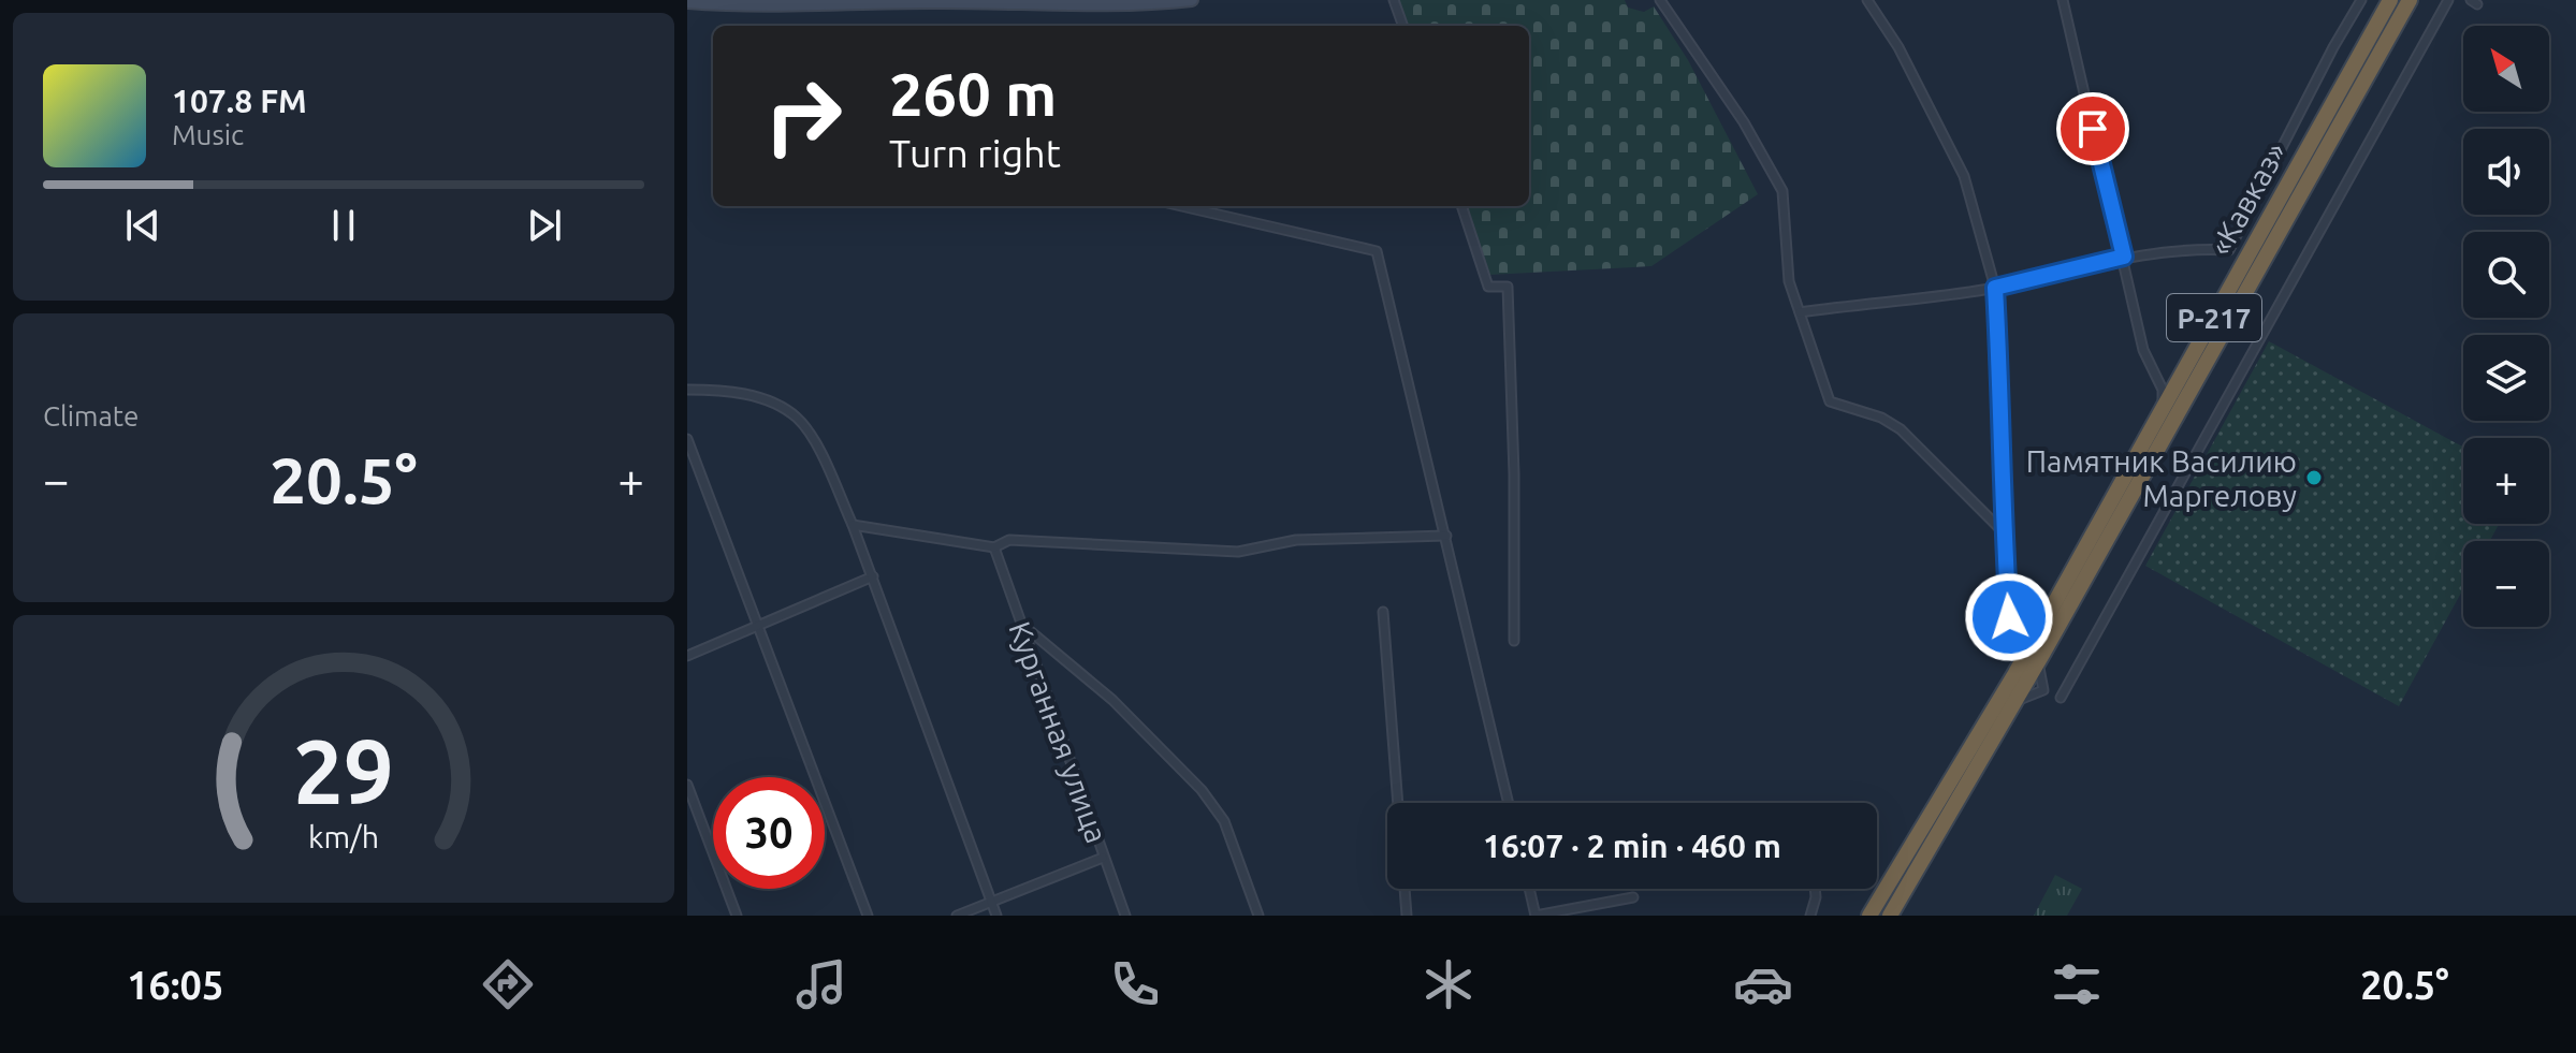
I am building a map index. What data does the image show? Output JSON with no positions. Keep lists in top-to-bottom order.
{
  "streets": {
    "highway": ["«Кавказ»", "Р-217"],
    "street": ["Курганная улица"]
  },
  "places": ["Памятник Василию Маргелову"],
  "north": "top left",
  "page": {
    "map_buttons": ["+", "−"],
    "turn": ["260 m", "Turn right"],
    "song": ["107.8 FM", "Music"],
    "tile": "Climate",
    "heat": ["−", "20.5°", "+"],
    "limit": "30",
    "trip": "16:07 · 2 min · 460 m",
    "tabs": ["16:05", "20.5°"],
    "gauge": ["29", "km/h"]
  }
}
